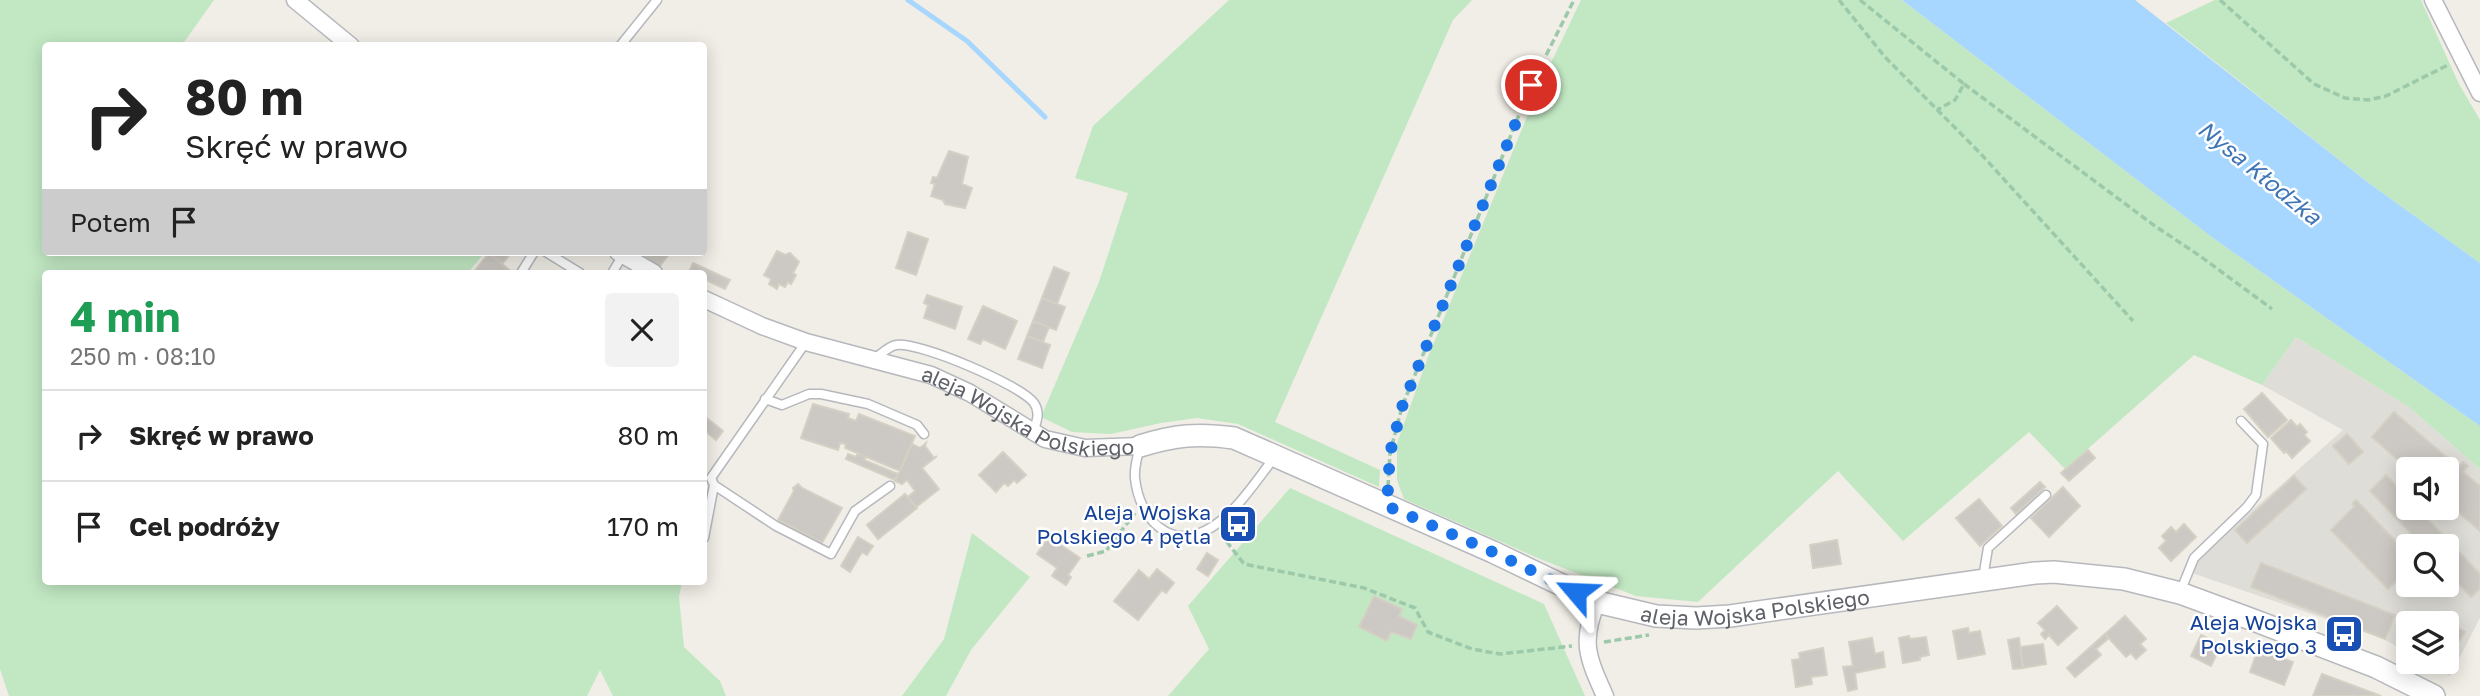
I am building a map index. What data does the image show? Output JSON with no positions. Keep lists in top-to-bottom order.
{
  "streets": {
    "street": ["aleja Wojska Polskiego"]
  },
  "water": ["Nysa Kłodzka"],
  "places": {
    "bus stop": ["Aleja Wojska Polskiego 4 pętla", "Aleja Wojska Polskiego 3"]
  },
  "page": {
    "turn": ["80 m", "Skręć w prawo"],
    "then": "Potem",
    "heading": ["4 min", "250 m · 08:10"],
    "list": [
      {
        "name": "Skręć w prawo",
        "value": "80 m"
      },
      {
        "name": "Cel podróży",
        "value": "170 m"
      }
    ]
  }
}
